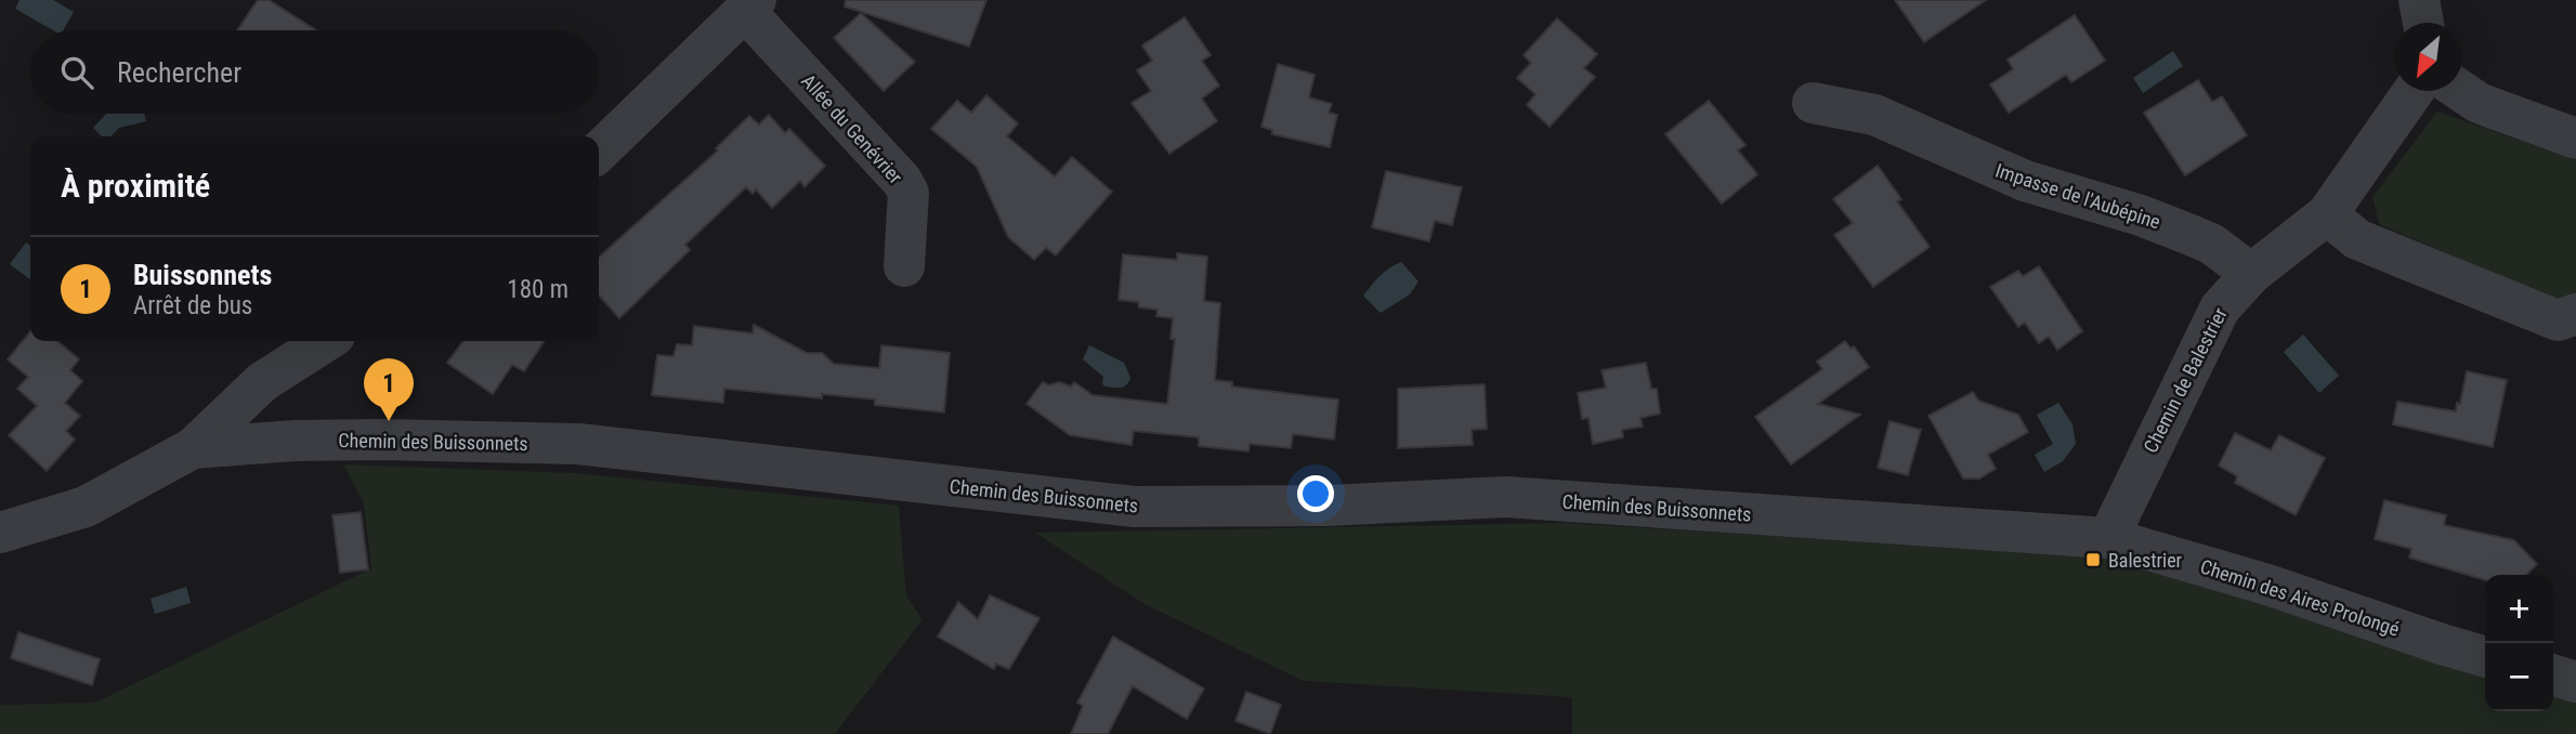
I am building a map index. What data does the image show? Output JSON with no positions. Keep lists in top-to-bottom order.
{
  "streets": {
    "street": [
      "Allée du Genévrier",
      "Impasse de l'Aubépine",
      "Chemin de Balestrier",
      "Chemin des Buissonnets",
      "Chemin des Aires Prolongé"
    ]
  },
  "crossings": [
    ["Impasse de l'Aubépine", "Chemin de Balestrier"],
    ["Chemin de Balestrier", "Chemin des Buissonnets"],
    ["Chemin de Balestrier", "Chemin des Aires Prolongé"],
    ["Chemin des Buissonnets", "Chemin des Aires Prolongé"]
  ],
  "places": {
    "transit": ["Balestrier"]
  },
  "north": "bottom left",
  "page": {
    "search": "Rechercher",
    "heading": "À proximité",
    "list": [
      {
        "mark": "1",
        "name": "Buissonnets",
        "note": "Arrêt de bus",
        "value": "180 m"
      }
    ],
    "pins": "1",
    "map_buttons": ["+", "−"]
  }
}
